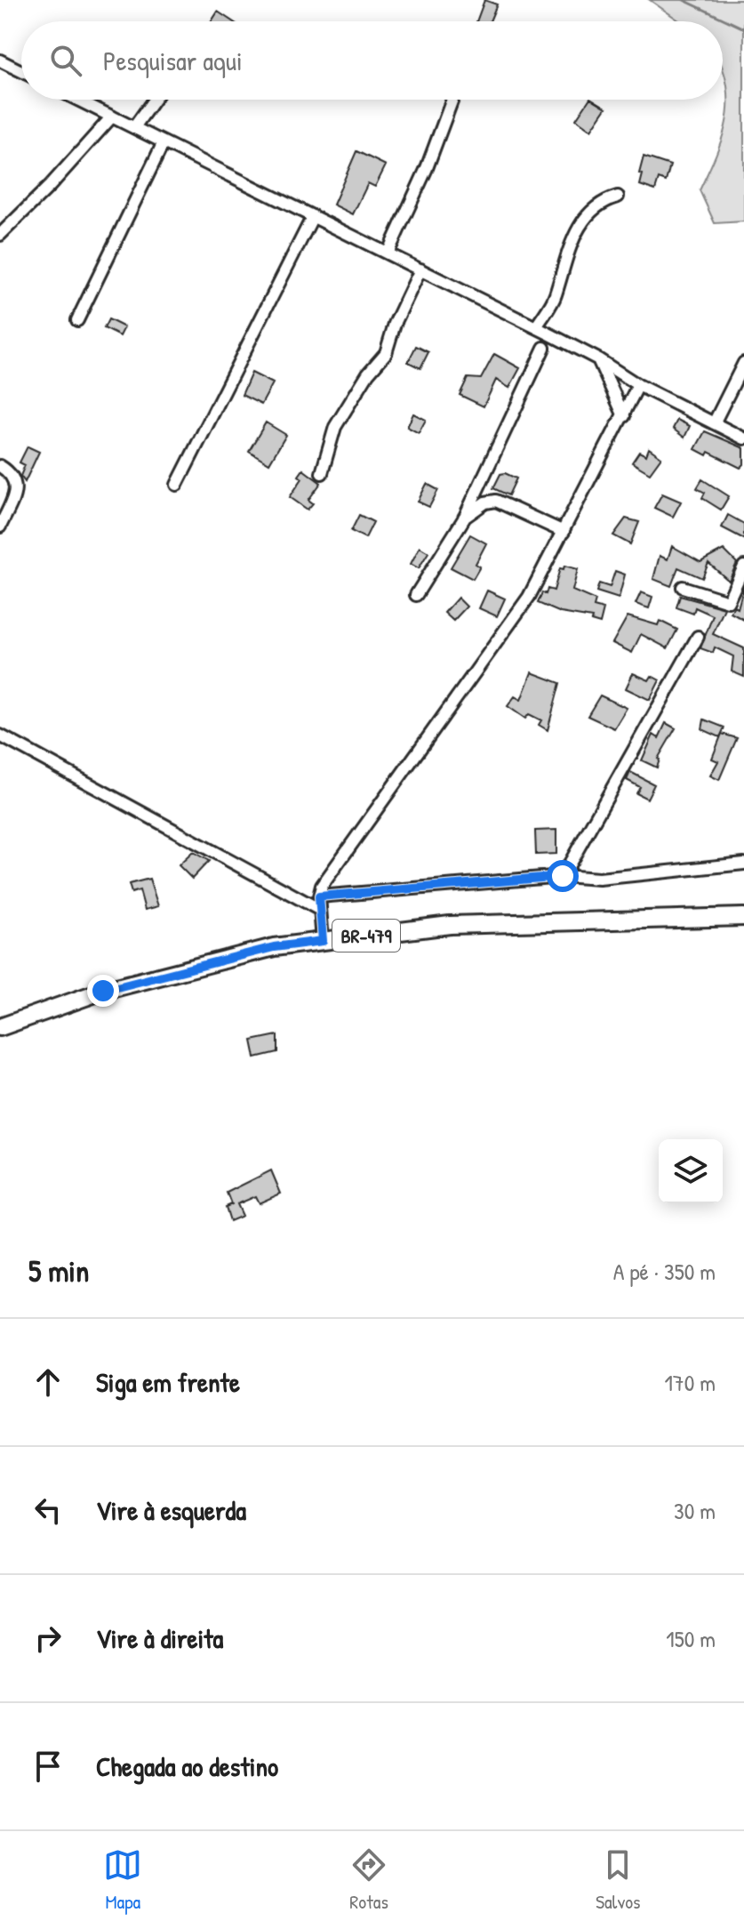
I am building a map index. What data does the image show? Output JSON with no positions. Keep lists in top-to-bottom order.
{
  "streets": {
    "main road": ["BR-479"]
  },
  "page": {
    "search": "Pesquisar aqui",
    "heading": ["5 min", "A pé · 350 m"],
    "list": [
      ["Siga em frente", "170 m"],
      ["Vire à esquerda", "30 m"],
      ["Vire à direita", "150 m"],
      "Chegada ao destino"
    ],
    "nav": ["Mapa", "Rotas", "Salvos"]
  }
}
